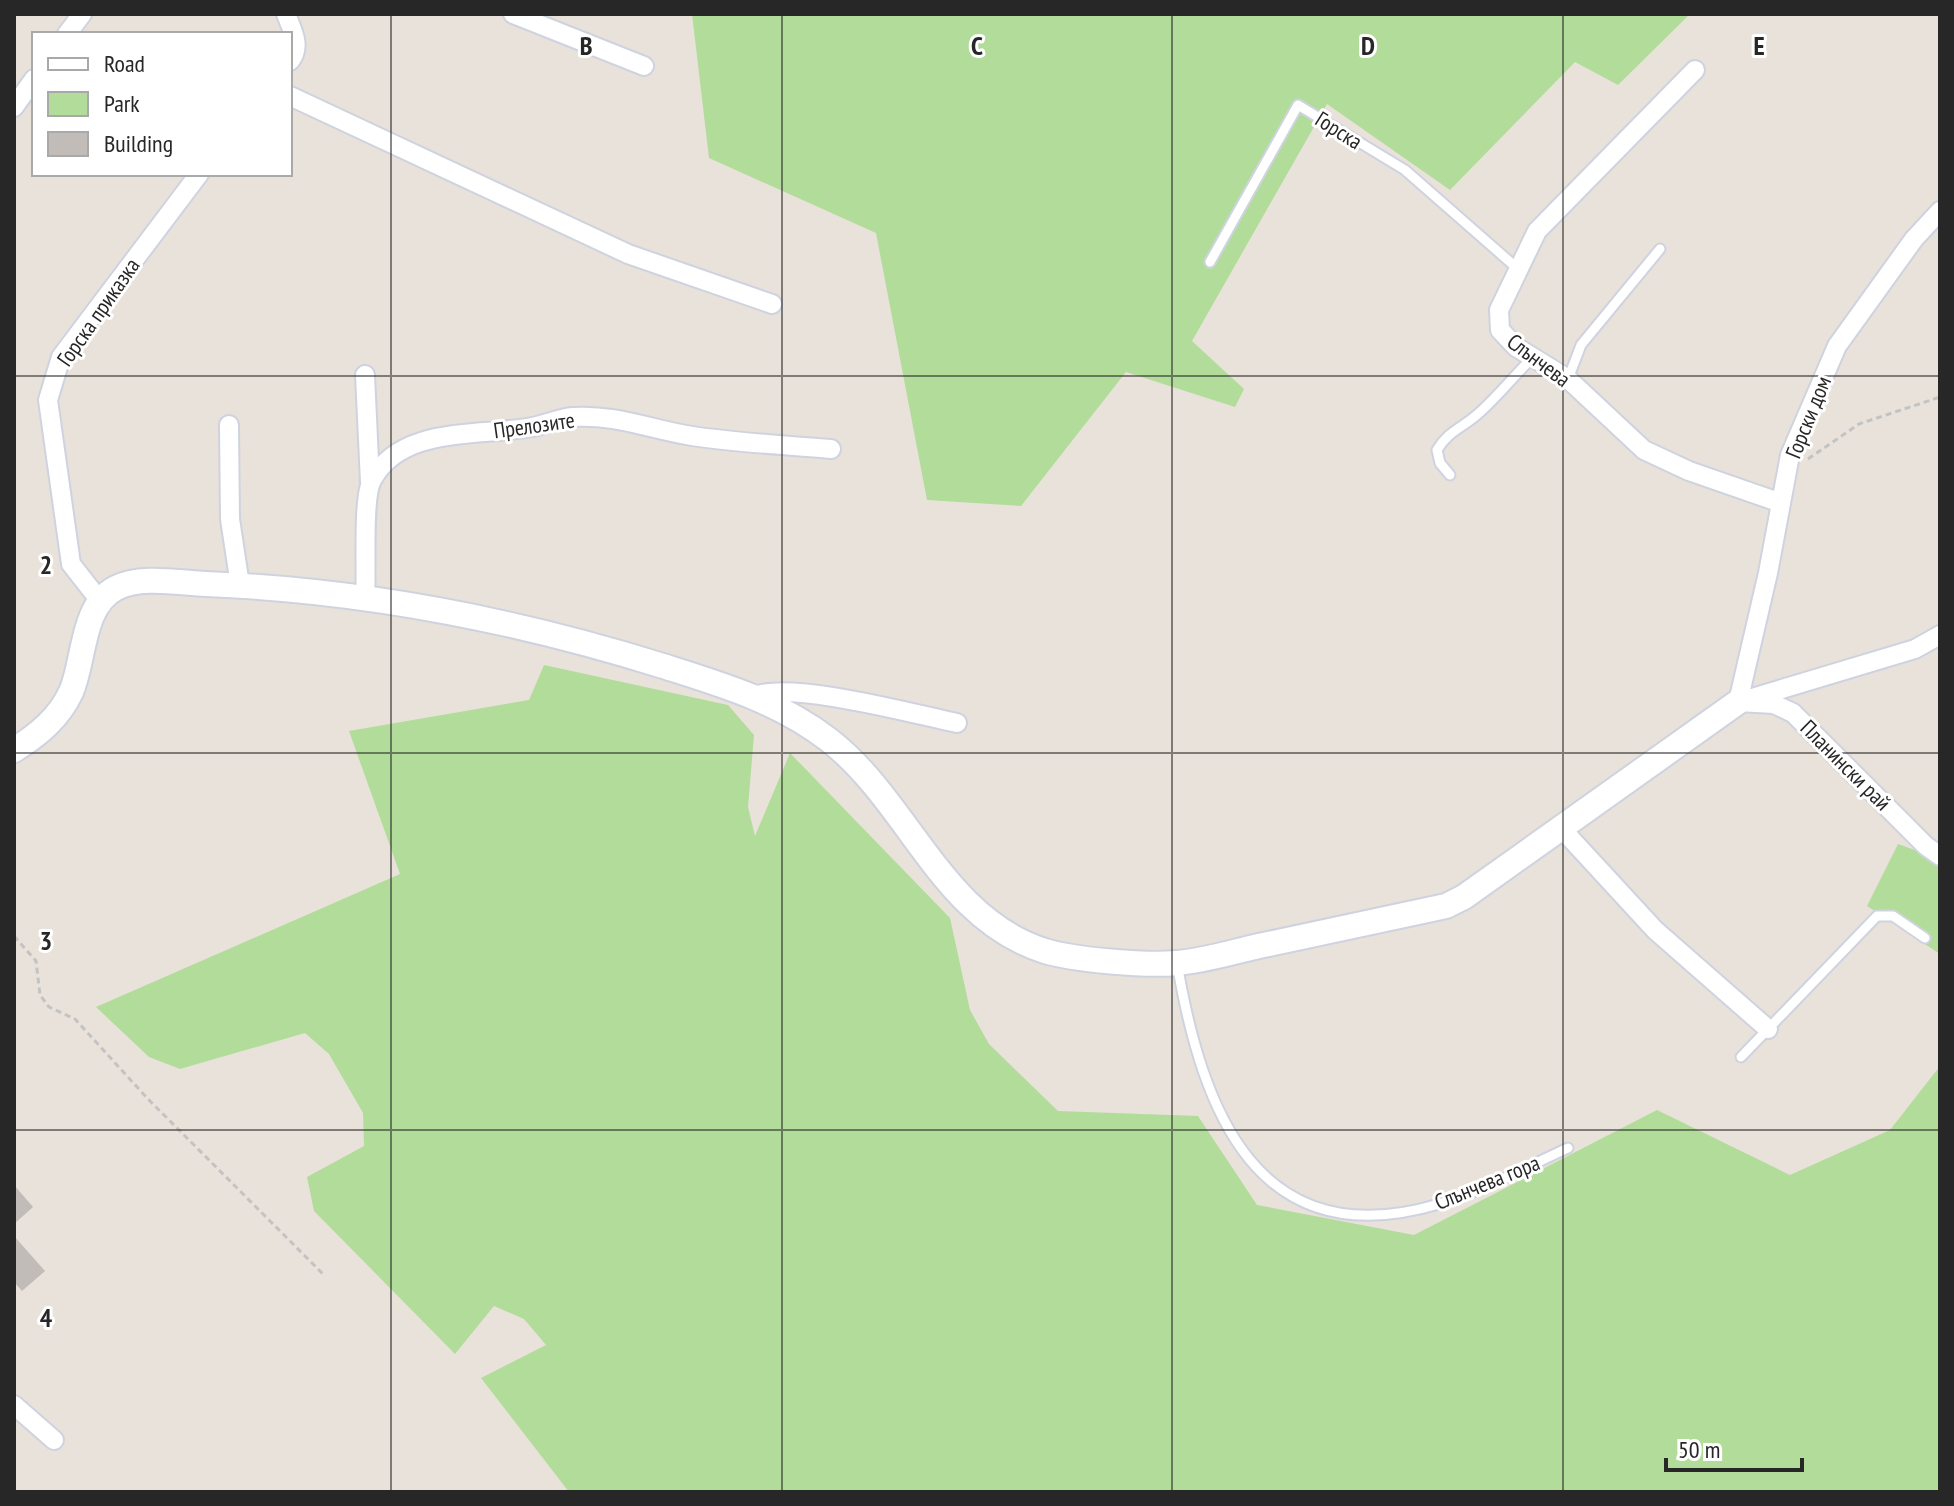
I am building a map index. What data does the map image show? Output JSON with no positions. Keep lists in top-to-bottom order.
{
  "streets": {
    "street": [
      "Горска приказка",
      "Слънчева",
      "Горски дом",
      "Прелозите",
      "Планински рай"
    ],
    "lane": ["Горска", "Слънчева гора"]
  },
  "crossings": [
    ["Горска", "Слънчева"],
    ["Слънчева", "Горски дом"],
    ["Горски дом", "Планински рай"]
  ],
  "legend": ["Road", "Park", "Building"],
  "scale_bar": "50 m",
  "grid": {
    "columns": [
      "B",
      "C",
      "D",
      "E"
    ],
    "rows": ["2", "3", "4"]
  }
}
